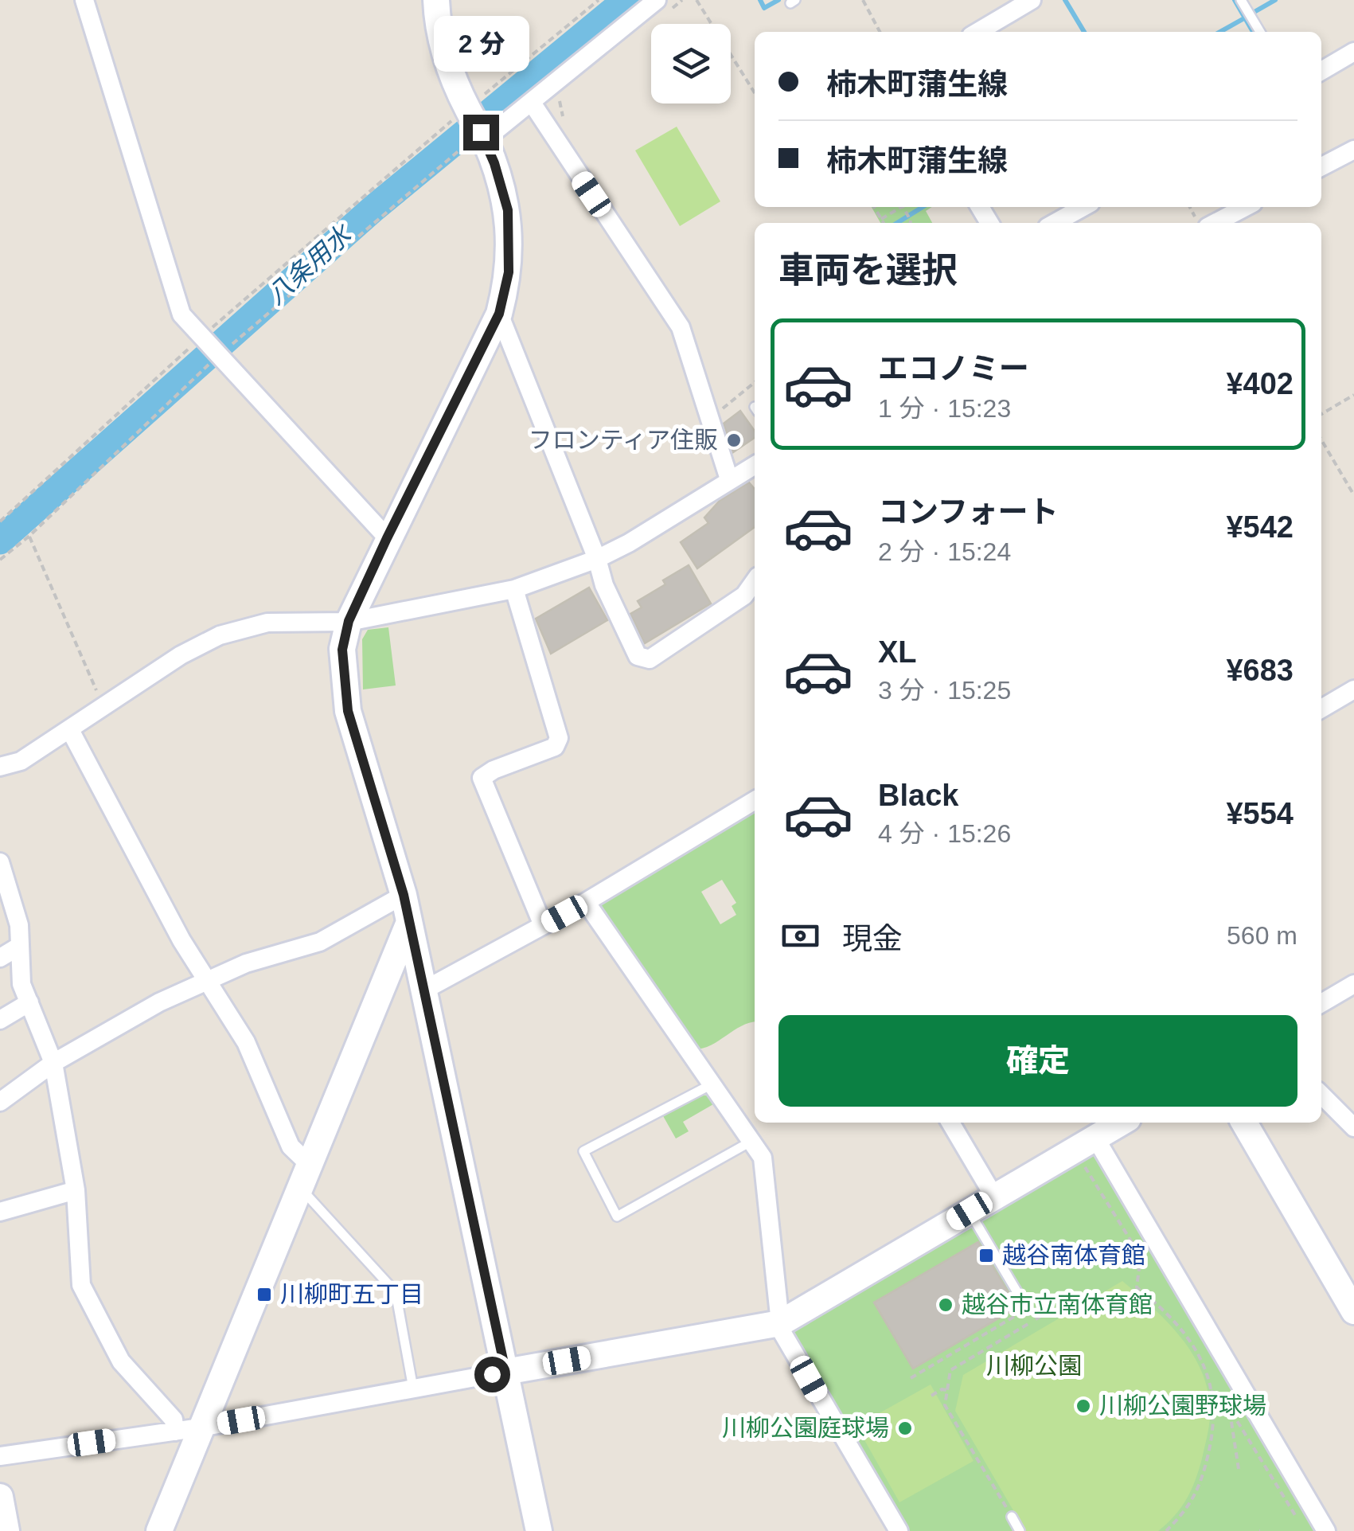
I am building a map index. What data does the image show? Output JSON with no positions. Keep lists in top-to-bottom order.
{
  "water": ["八条用水"],
  "parks": ["川柳公園"],
  "places": {
    "other": [
      "フロンティア住販",
      "越谷市立南体育館",
      "川柳公園野球場",
      "川柳公園庭球場"
    ],
    "transit": ["越谷南体育館", "川柳町五丁目"]
  },
  "page": {
    "bubble": "2 分",
    "banner": ["柿木町蒲生線", "柿木町蒲生線"],
    "heading": "車両を選択",
    "list": [
      {
        "name": "エコノミー",
        "note": "1 分 · 15:23",
        "value": "¥402"
      },
      {
        "name": "コンフォート",
        "note": "2 分 · 15:24",
        "value": "¥542"
      },
      {
        "name": "XL",
        "note": "3 分 · 15:25",
        "value": "¥683"
      },
      {
        "name": "Black",
        "note": "4 分 · 15:26",
        "value": "¥554"
      }
    ],
    "pay": ["現金", "560 m"],
    "buttons": "確定"
  }
}
